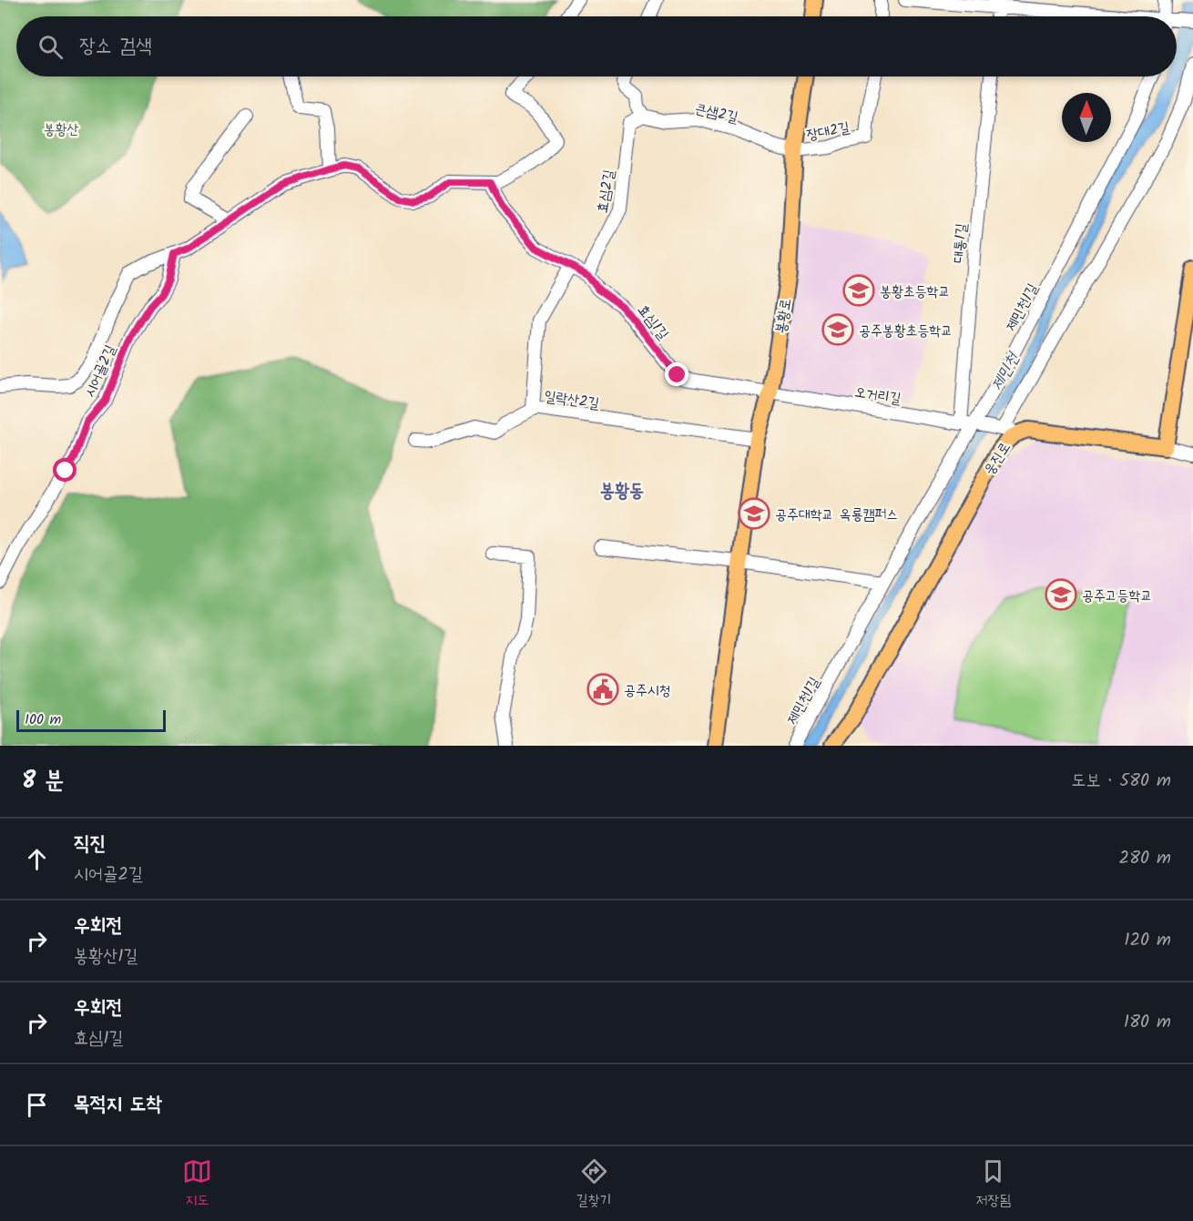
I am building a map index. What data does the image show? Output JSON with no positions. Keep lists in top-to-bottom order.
{
  "streets": {
    "main road": ["봉황로", "웅진로"],
    "street": [
      "큰샘2길",
      "장대2길",
      "효심2길",
      "대통1길",
      "제민천1길",
      "효심1길",
      "시어골2길",
      "오거리길",
      "일락산2길"
    ]
  },
  "crossings": [
    ["큰샘2길", "장대2길"],
    ["큰샘2길", "효심2길"],
    ["큰샘2길", "봉황로"],
    ["장대2길", "봉황로"],
    ["효심2길", "효심1길"],
    ["대통1길", "제민천1길"],
    ["대통1길", "오거리길"],
    ["제민천1길", "오거리길"],
    ["봉황로", "효심1길"],
    ["봉황로", "오거리길"],
    ["봉황로", "일락산2길"],
    ["효심1길", "시어골2길"],
    ["효심1길", "오거리길"],
    ["효심1길", "일락산2길"],
    ["오거리길", "웅진로"]
  ],
  "districts": ["봉황동"],
  "water": ["제민천"],
  "parks": ["봉황산"],
  "places": {
    "school or university": [
      "봉황초등학교",
      "공주봉황초등학교",
      "공주대학교 옥룡캠퍼스",
      "공주고등학교"
    ],
    "public building": ["공주시청"]
  },
  "scale_bar": "100 m",
  "north": "top",
  "page": {
    "search": "장소 검색",
    "scale": "100 m",
    "heading": ["8 분", "도보 · 580 m"],
    "list": [
      ["직진", "시어골2길", "280 m"],
      ["우회전", "봉황산1길", "120 m"],
      ["우회전", "효심1길", "180 m"],
      "목적지 도착"
    ],
    "nav": ["지도", "길찾기", "저장됨"]
  }
}
